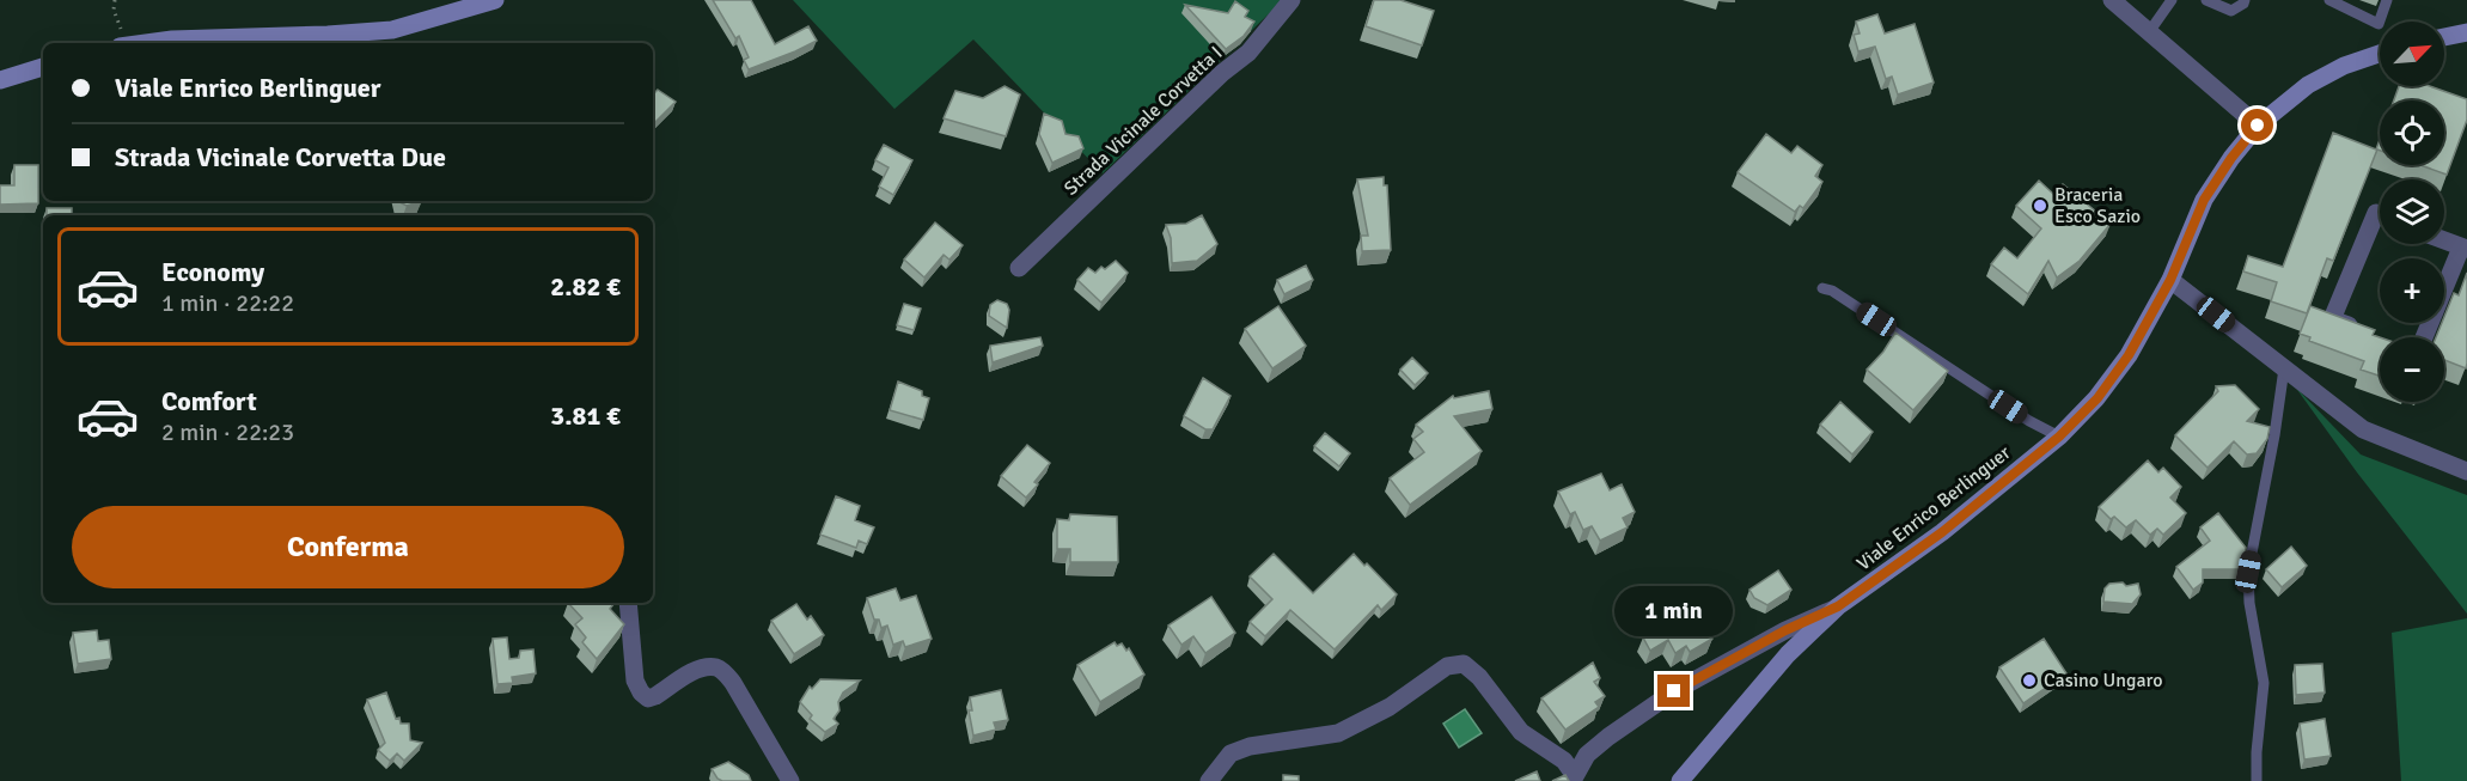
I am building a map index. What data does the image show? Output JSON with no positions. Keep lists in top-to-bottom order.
{
  "streets": {
    "main road": ["Viale Enrico Berlinguer"],
    "street": ["Strada Vicinale Corvetta I"]
  },
  "places": ["Braceria Esco Sazio", "Casino Ungaro"],
  "north": "top right",
  "page": {
    "map_buttons": ["+", "−"],
    "banner": ["Viale Enrico Berlinguer", "Strada Vicinale Corvetta Due"],
    "list": [
      {
        "name": "Economy",
        "note": "1 min · 22:22",
        "value": "2.82 €"
      },
      {
        "name": "Comfort",
        "note": "2 min · 22:23",
        "value": "3.81 €"
      }
    ],
    "buttons": "Conferma",
    "bubble": "1 min"
  }
}
